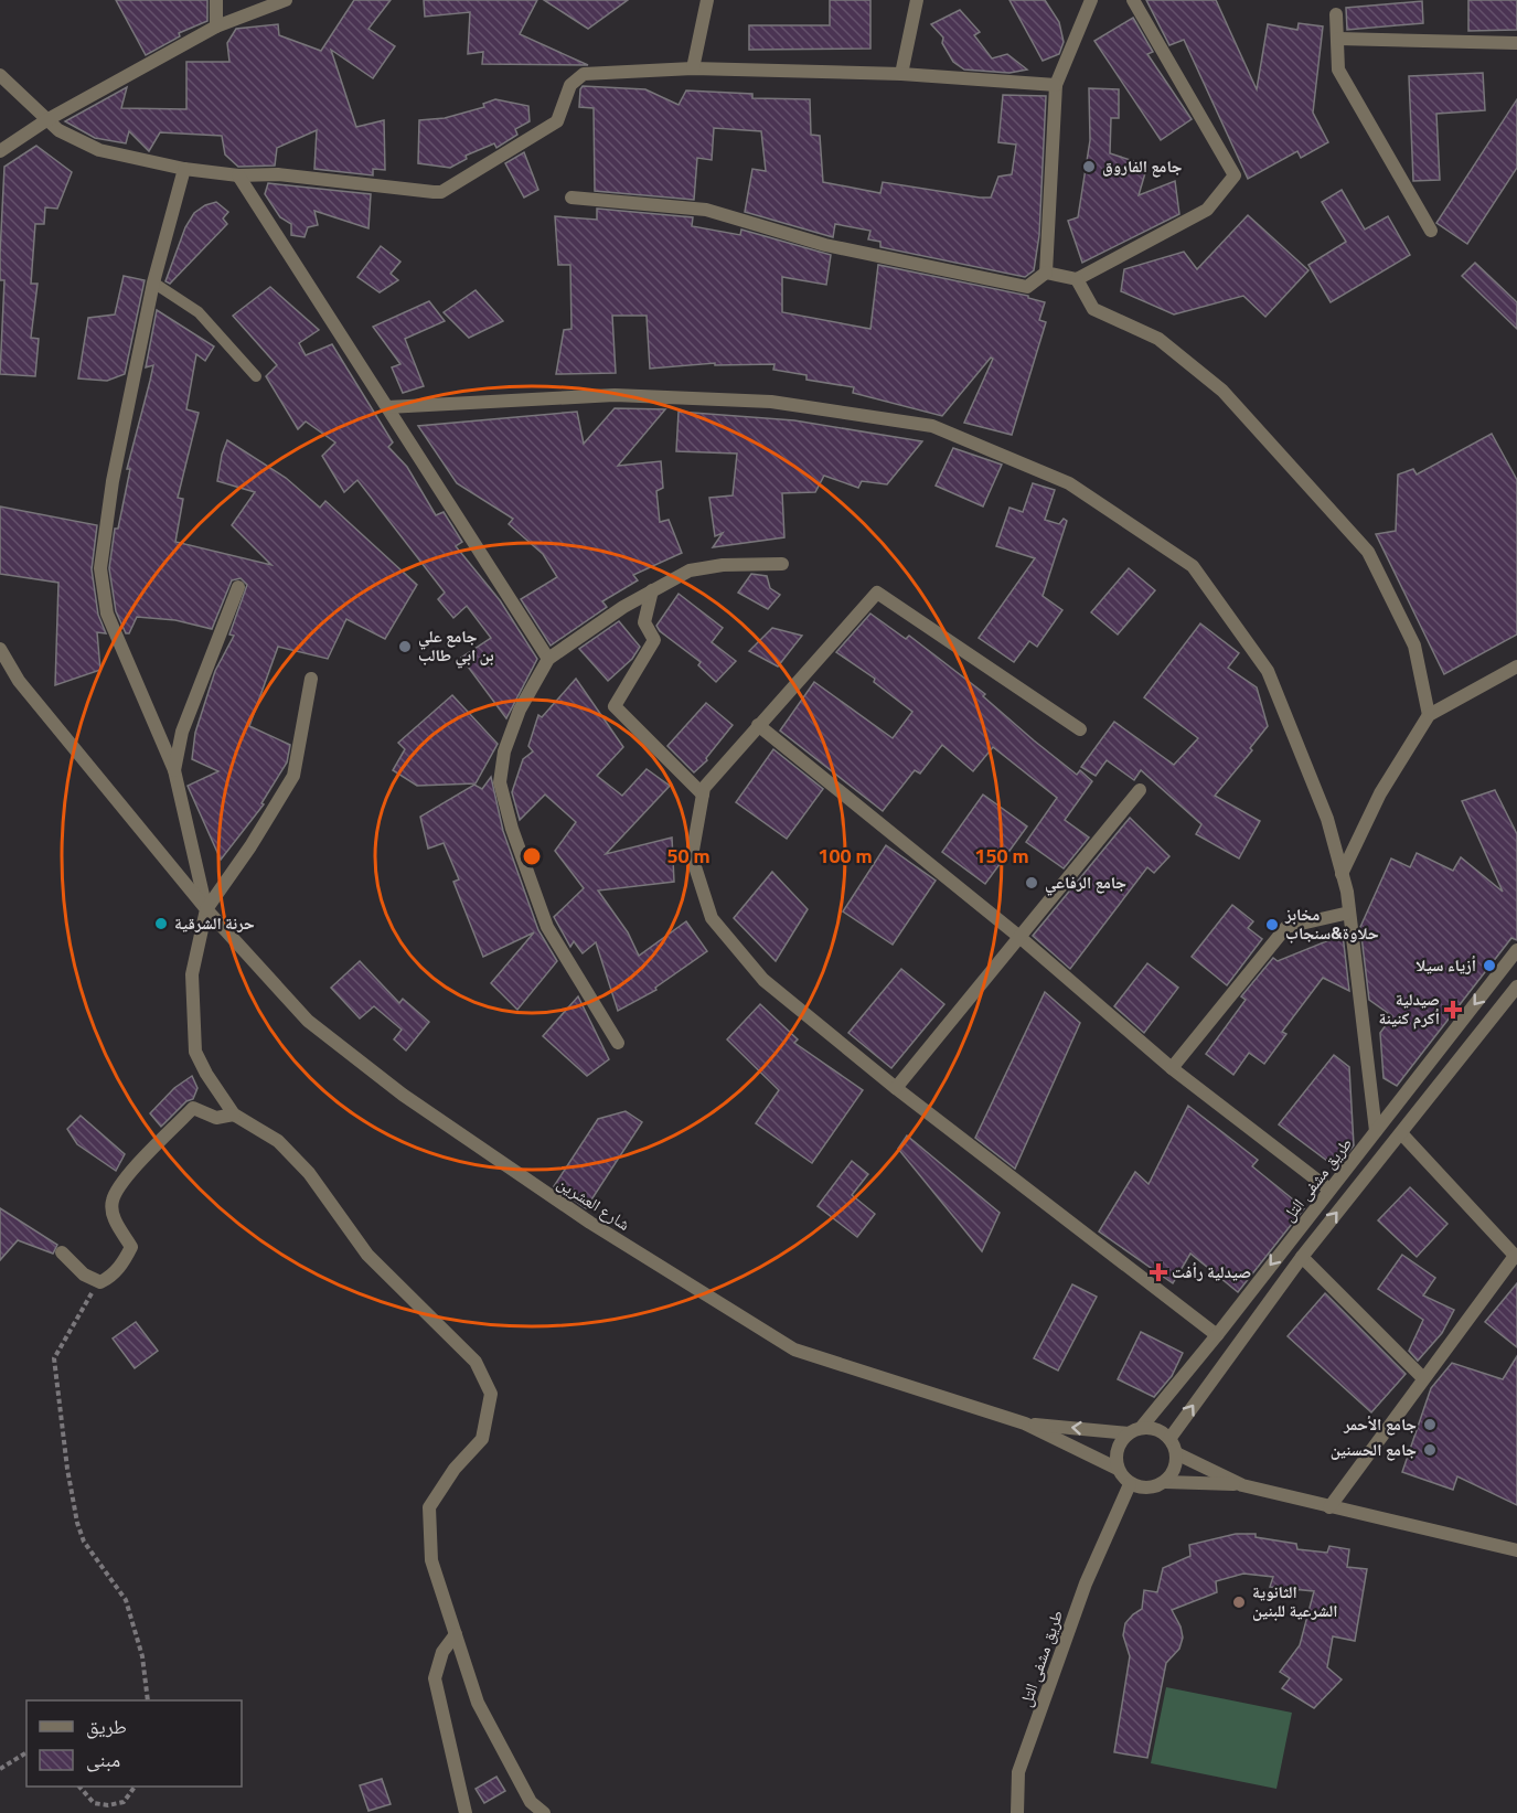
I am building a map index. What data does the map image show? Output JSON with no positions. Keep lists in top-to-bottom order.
{
  "streets": {
    "street": ["طريق مشفى التل", "شارع العشرين"]
  },
  "places": {
    "other": [
      "جامع الفاروق",
      "جامع علي بن ابي طالب",
      "جامع الرفاعي",
      "حرنة الشرقية",
      "مخابز حلاوة&سنجاب",
      "أزياء سيلا",
      "جامع الأحمر",
      "جامع الحسنين",
      "الثانوية الشرعية للبنين"
    ],
    "health": ["صيدلية أكرم كنينة", "صيدلية رأفت"]
  },
  "legend": ["طريق", "مبنى"],
  "rings": ["50 m", "100 m", "150 m"]
}
